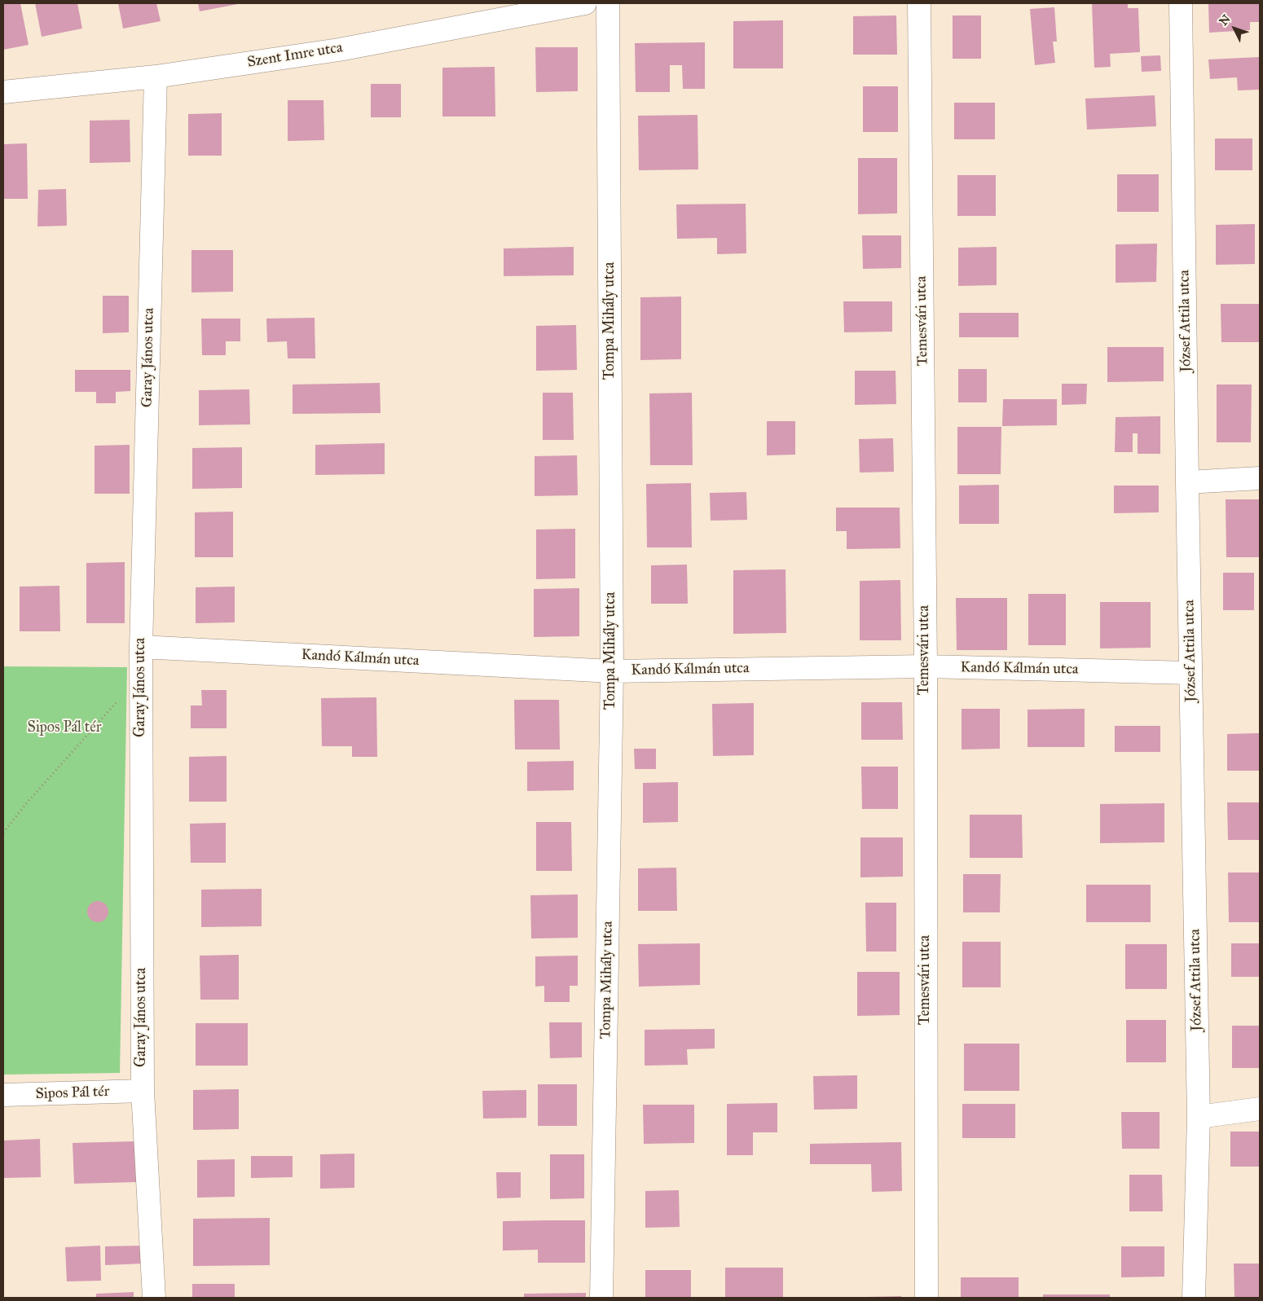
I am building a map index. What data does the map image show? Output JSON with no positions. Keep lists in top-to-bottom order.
{
  "streets": {
    "street": [
      "Szent Imre utca",
      "Tompa Mihály utca",
      "Temesvári utca",
      "József Attila utca",
      "Garay János utca",
      "Kandó Kálmán utca",
      "Sipos Pál tér"
    ]
  },
  "crossings": [
    ["Szent Imre utca", "Garay János utca"],
    ["Tompa Mihály utca", "Kandó Kálmán utca"],
    ["Temesvári utca", "Kandó Kálmán utca"],
    ["József Attila utca", "Kandó Kálmán utca"],
    ["Garay János utca", "Kandó Kálmán utca"],
    ["Garay János utca", "Sipos Pál tér"]
  ],
  "parks": ["Sipos Pál tér"],
  "north": "top left"
}
